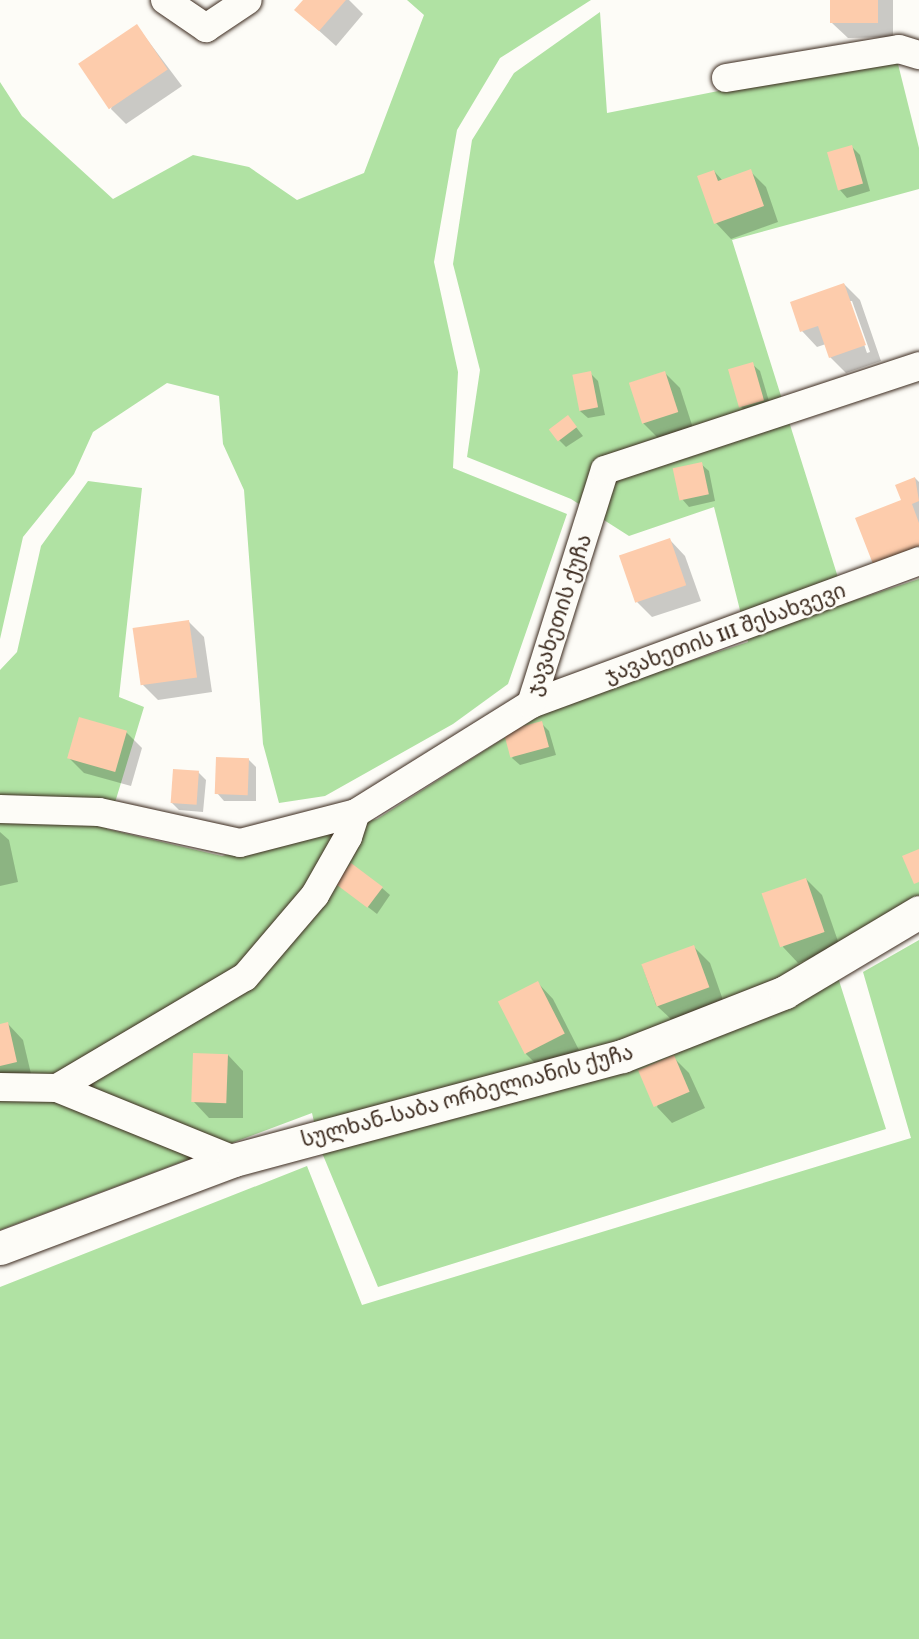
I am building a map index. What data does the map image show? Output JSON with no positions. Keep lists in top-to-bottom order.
{
  "streets": {
    "street": ["ჯავახეთის ქუჩა", "ჯავახეთის III შესახვევი", "სულხან-საბა ორბელიანის ქუჩა"]
  },
  "crossings": [
    ["ჯავახეთის ქუჩა", "ჯავახეთის III შესახვევი"]
  ]
}
